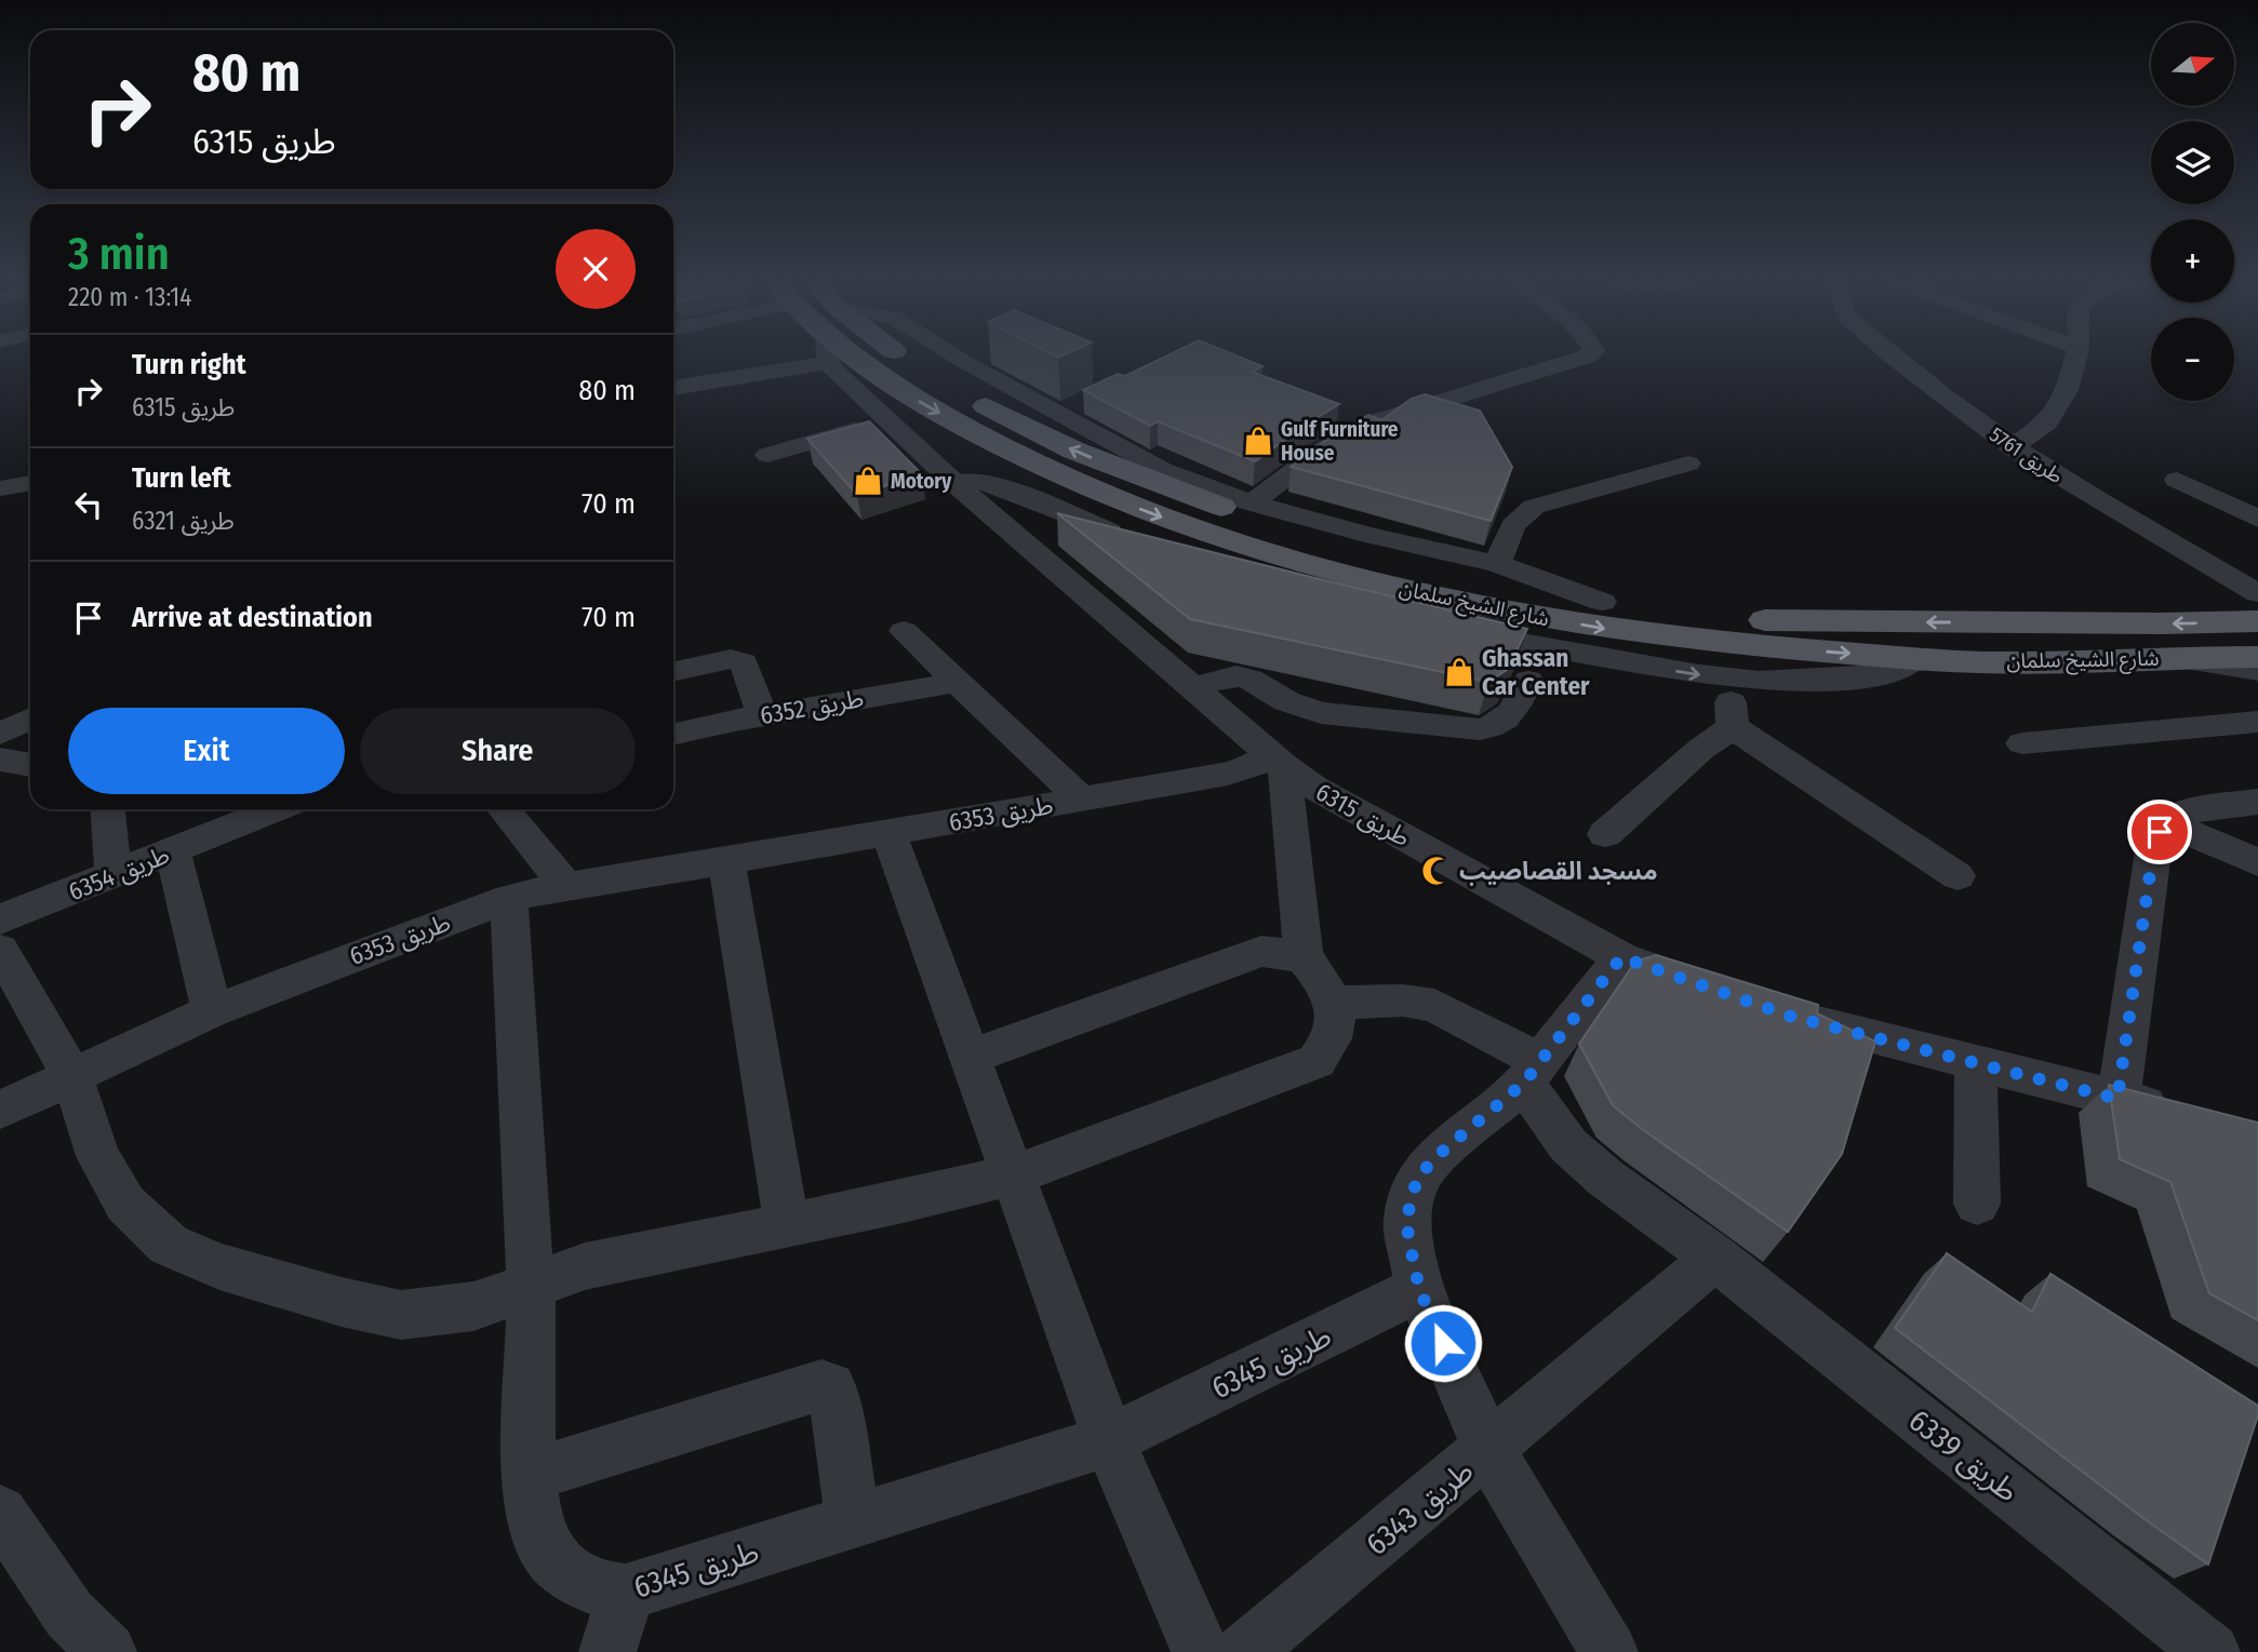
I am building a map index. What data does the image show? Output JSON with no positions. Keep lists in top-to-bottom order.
{
  "streets": {
    "main road": ["شارع الشيخ سلمان"],
    "street": [
      "طريق 5761",
      "طريق 6352",
      "طريق 6353",
      "طريق 6315",
      "طريق 6354",
      "طريق 6345",
      "طريق 6339",
      "طريق 6343"
    ]
  },
  "crossings": [
    ["طريق 6353", "طريق 6315"],
    ["طريق 6353", "طريق 6345"],
    ["طريق 6315", "طريق 6343"],
    ["طريق 6345", "طريق 6343"],
    ["طريق 6339", "طريق 6343"]
  ],
  "places": {
    "shop": ["Gulf Furniture House", "Motory", "Ghassan Car Center"],
    "mosque": ["مسجد القصاصيب"]
  },
  "north": "right",
  "page": {
    "map_buttons": ["+", "−"],
    "turn": ["80 m", "طريق 6315"],
    "heading": ["3 min", "220 m · 13:14"],
    "list": [
      {
        "name": "Turn right",
        "note": "طريق 6315",
        "value": "80 m"
      },
      {
        "name": "Turn left",
        "note": "طريق 6321",
        "value": "70 m"
      },
      {
        "name": "Arrive at destination",
        "value": "70 m"
      }
    ],
    "buttons": ["Exit", "Share"]
  }
}
